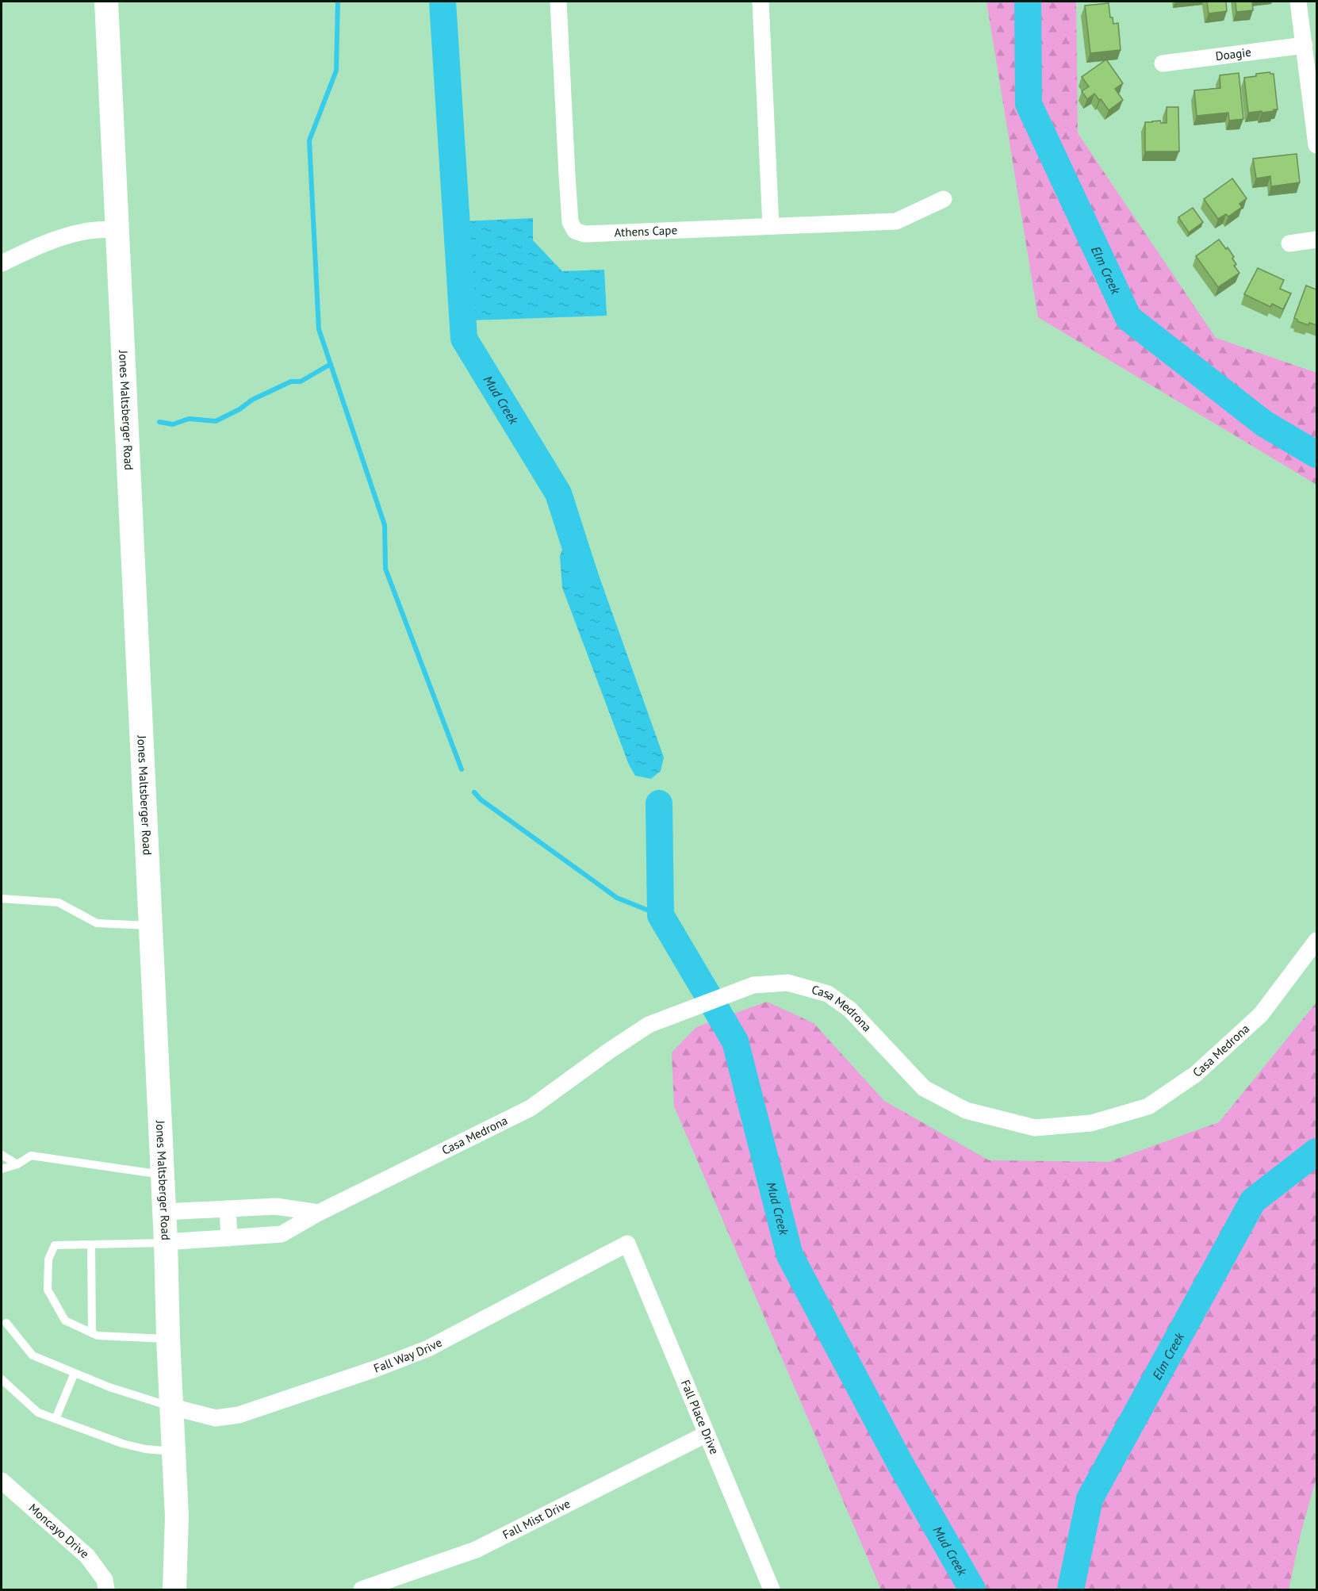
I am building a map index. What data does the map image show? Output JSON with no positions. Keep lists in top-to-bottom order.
{
  "streets": {
    "main road": ["Jones Maltsberger Road"],
    "street": [
      "Doagie",
      "Athens Cape",
      "Casa Medrona",
      "Fall Way Drive",
      "Fall Place Drive",
      "Fall Mist Drive",
      "Moncayo Drive"
    ]
  },
  "crossings": [
    ["Jones Maltsberger Road", "Casa Medrona"],
    ["Jones Maltsberger Road", "Fall Way Drive"],
    ["Fall Way Drive", "Fall Place Drive"],
    ["Fall Place Drive", "Fall Mist Drive"]
  ],
  "water": ["Elm Creek", "Mud Creek"]
}
